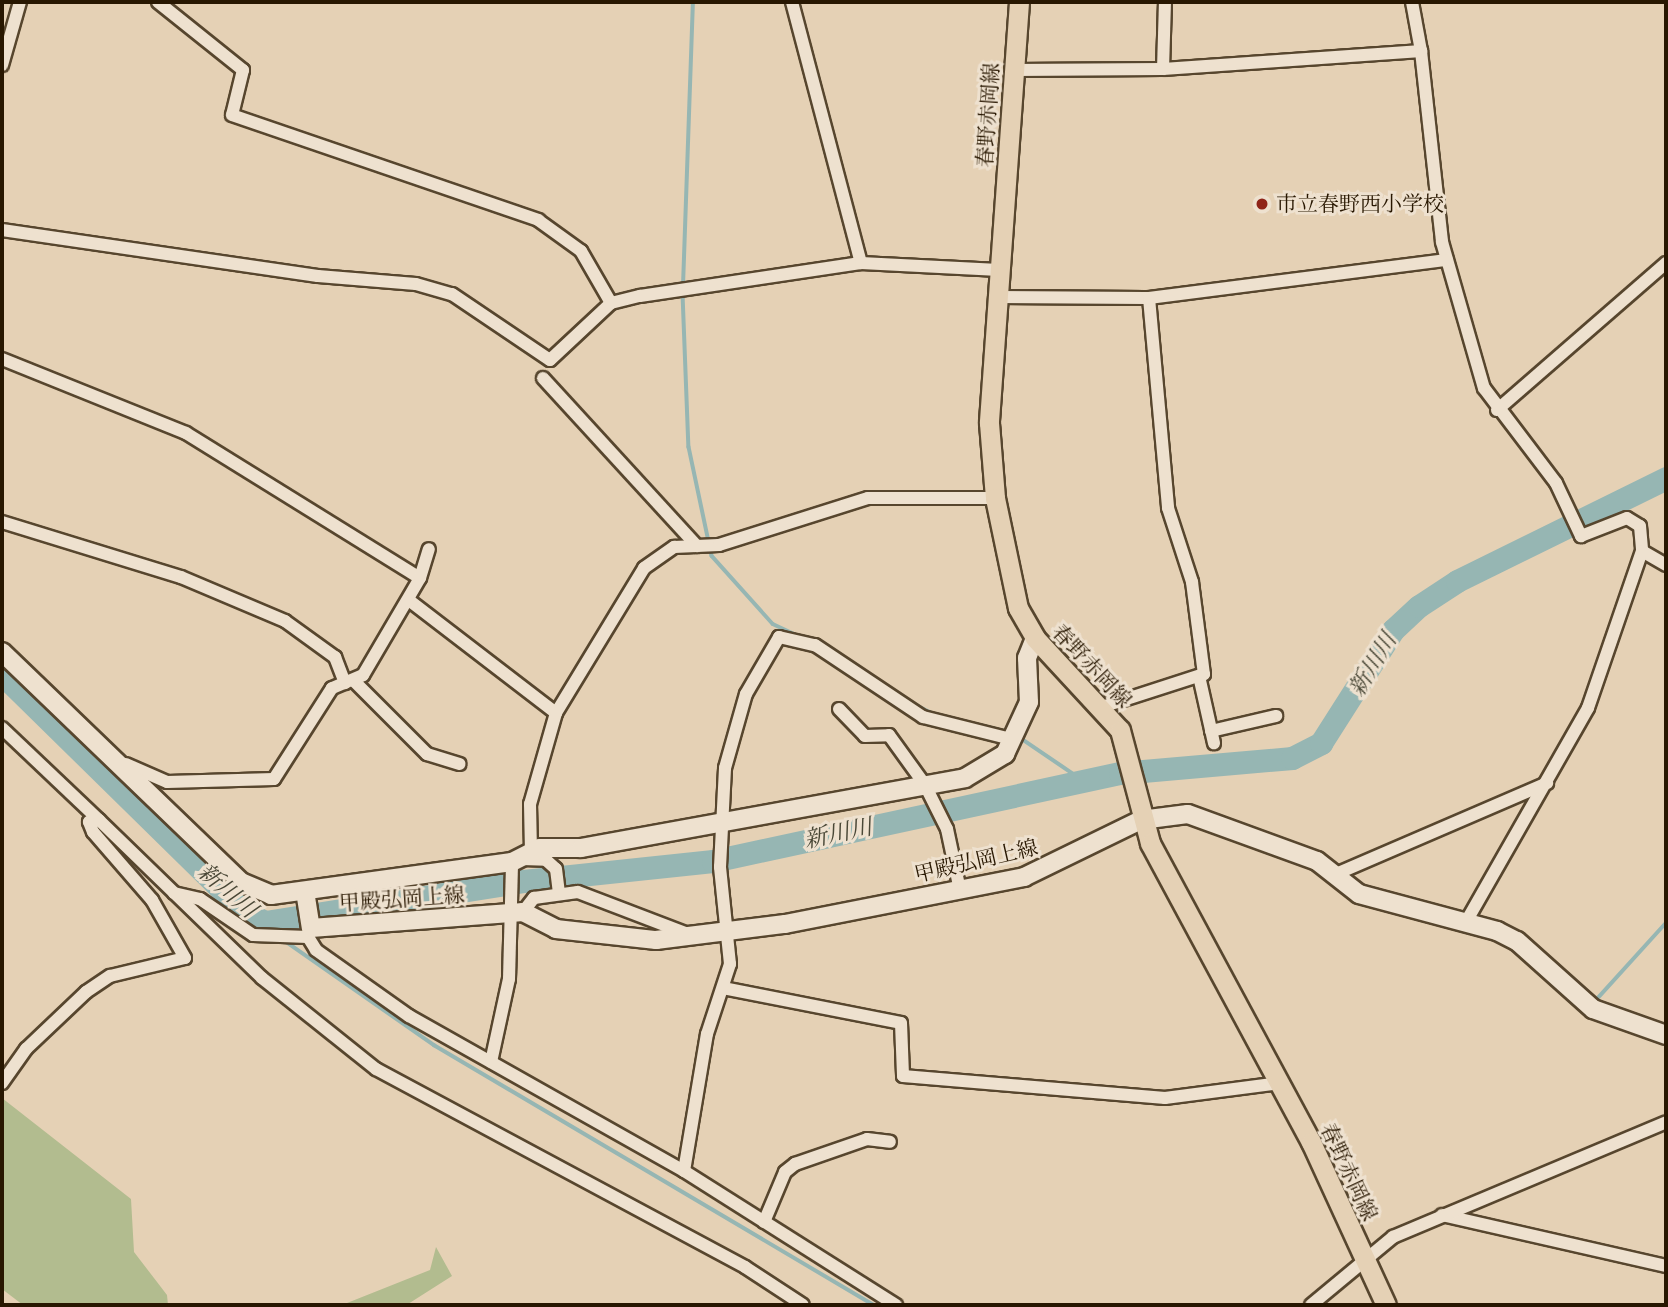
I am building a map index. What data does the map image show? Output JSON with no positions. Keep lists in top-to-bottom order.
{
  "streets": {
    "main road": ["春野赤岡線", "甲殿弘岡上線"]
  },
  "crossings": [
    ["春野赤岡線", "甲殿弘岡上線"]
  ],
  "water": ["新川川"],
  "places": ["市立春野西小学校"]
}
